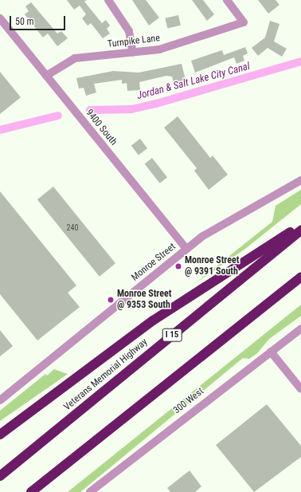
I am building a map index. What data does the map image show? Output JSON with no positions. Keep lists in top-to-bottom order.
{
  "streets": {
    "highway": ["I 15", "Veterans Memorial Highway"],
    "street": [
      "Turnpike Lane",
      "9400 South",
      "Monroe Street",
      "300 West"
    ]
  },
  "crossings": [
    ["Turnpike Lane", "9400 South"],
    ["9400 South", "Monroe Street"]
  ],
  "water": ["Jordan & Salt Lake City Canal"],
  "places": ["Monroe Street @ 9391 South", "Monroe Street @ 9353 South"],
  "house_numbers": ["240"],
  "scale_bar": "50 m"
}
